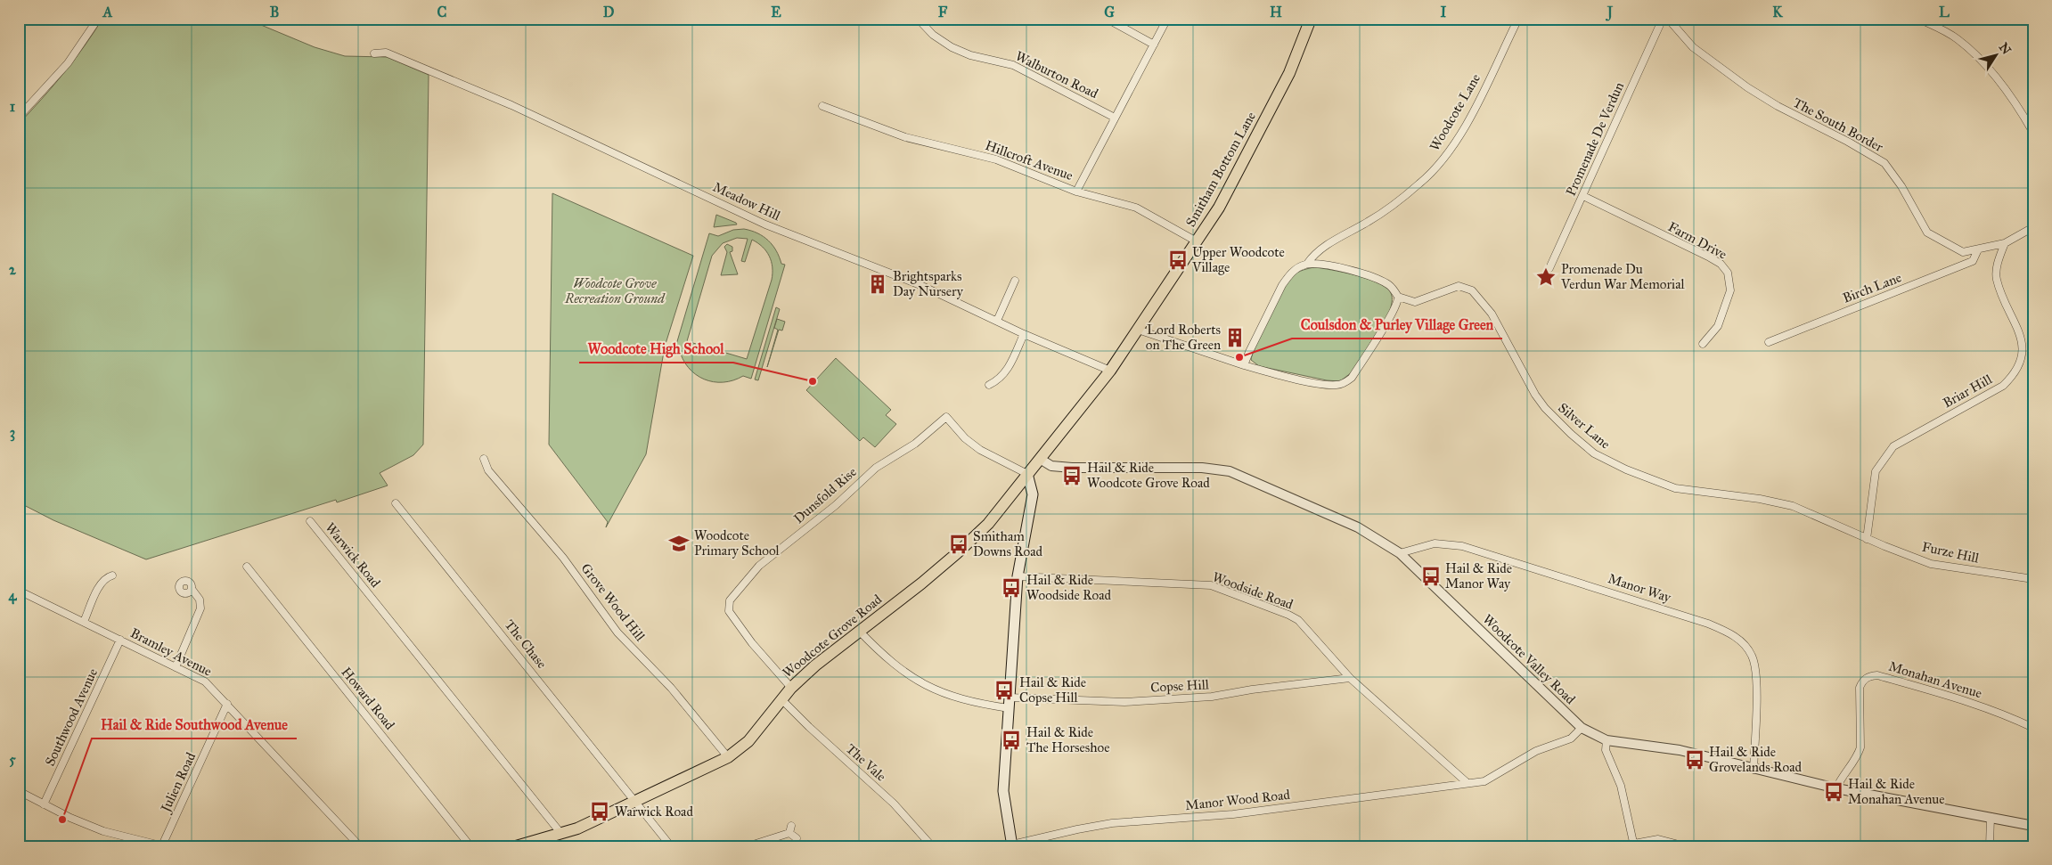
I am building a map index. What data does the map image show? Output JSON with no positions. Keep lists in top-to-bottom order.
{
  "streets": {
    "main road": ["Smitham Bottom Lane", "Woodcote Grove Road"],
    "street": [
      "Walburton Road",
      "Woodcote Lane",
      "The South Border",
      "Promenade De Verdun",
      "Hillcroft Avenue",
      "Meadow Hill",
      "Farm Drive",
      "Birch Lane",
      "Briar Hill",
      "Silver Lane",
      "Dunsfold Rise",
      "Furze Hill",
      "Warwick Road",
      "Manor Way",
      "Woodside Road",
      "Grove Wood Hill",
      "The Chase",
      "Bramley Avenue",
      "Woodcote Valley Road",
      "Monahan Avenue",
      "Copse Hill",
      "Howard Road",
      "Southwood Avenue",
      "The Vale",
      "Julien Road",
      "Manor Wood Road"
    ]
  },
  "crossings": [
    ["The South Border", "Birch Lane"],
    ["The South Border", "Briar Hill"],
    ["Promenade De Verdun", "Farm Drive"],
    ["Hillcroft Avenue", "Smitham Bottom Lane"],
    ["Smitham Bottom Lane", "Meadow Hill"],
    ["Smitham Bottom Lane", "Dunsfold Rise"],
    ["Smitham Bottom Lane", "Woodcote Grove Road"],
    ["Smitham Bottom Lane", "Woodcote Valley Road"],
    ["Briar Hill", "Silver Lane"],
    ["Briar Hill", "Furze Hill"],
    ["Silver Lane", "Furze Hill"],
    ["Dunsfold Rise", "Woodcote Grove Road"],
    ["Warwick Road", "Woodcote Grove Road"],
    ["Manor Way", "Woodcote Valley Road"],
    ["Woodside Road", "Copse Hill"],
    ["Woodside Road", "Manor Wood Road"],
    ["Grove Wood Hill", "Woodcote Grove Road"],
    ["Woodcote Grove Road", "The Chase"],
    ["Woodcote Grove Road", "The Vale"],
    ["Bramley Avenue", "Southwood Avenue"],
    ["Bramley Avenue", "Julien Road"],
    ["Woodcote Valley Road", "Monahan Avenue"],
    ["Woodcote Valley Road", "Manor Wood Road"]
  ],
  "parks": ["Woodcote Grove Recreation Ground"],
  "places": {
    "bus stop": [
      "Upper Woodcote Village",
      "Hail & Ride Woodcote Grove Road",
      "Smitham Downs Road",
      "Hail & Ride Manor Way",
      "Hail & Ride Woodside Road",
      "Hail & Ride Copse Hill",
      "Hail & Ride The Horseshoe",
      "Hail & Ride Grovelands Road",
      "Hail & Ride Monahan Avenue",
      "Warwick Road"
    ],
    "place": ["Promenade Du Verdun War Memorial"],
    "building": ["Brightsparks Day Nursery", "Lord Roberts on The Green"],
    "other": ["Coulsdon & Purley Village Green", "Woodcote High School", "Hail & Ride Southwood Avenue"],
    "school or university": ["Woodcote Primary School"]
  },
  "north": "top right",
  "grid": {
    "columns": [
      "A",
      "B",
      "C",
      "D",
      "E",
      "F",
      "G",
      "H",
      "I",
      "J",
      "K",
      "L"
    ],
    "rows": [
      "1",
      "2",
      "3",
      "4",
      "5"
    ]
  }
}
